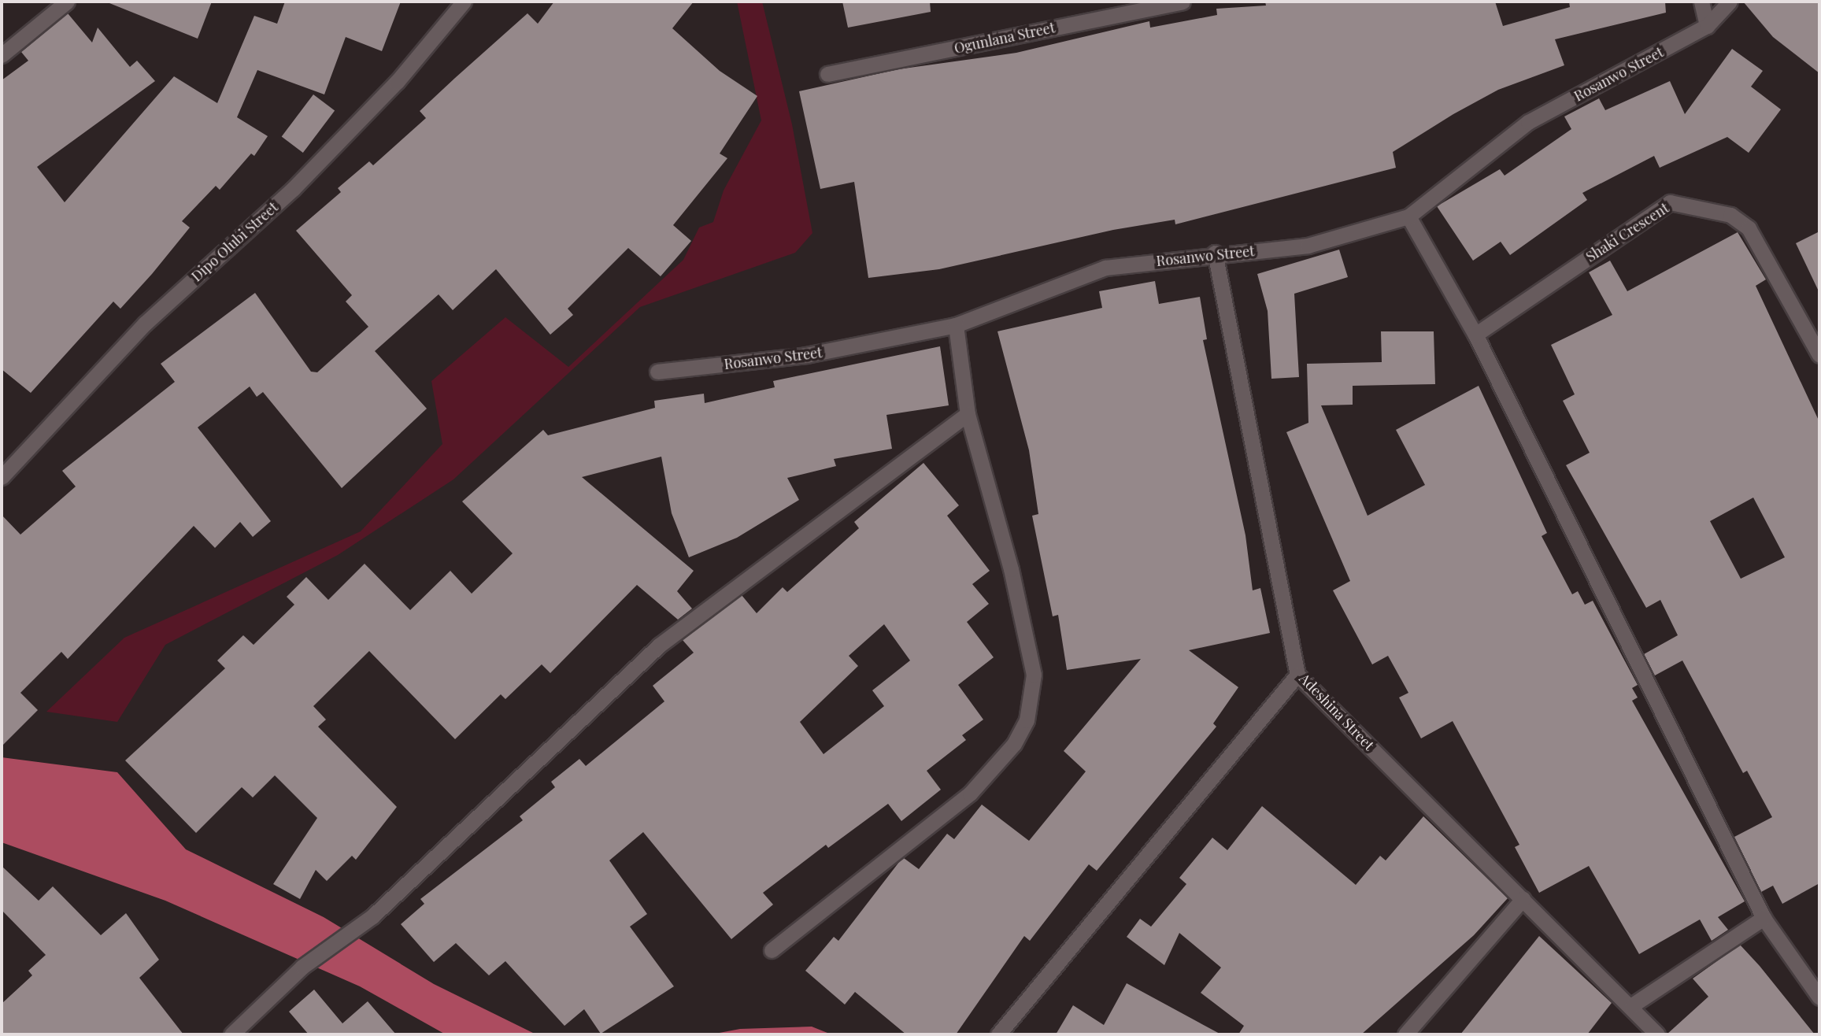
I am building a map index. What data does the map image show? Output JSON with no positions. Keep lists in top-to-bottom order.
{
  "streets": {
    "street": [
      "Ogunlana Street",
      "Rosanwo Street",
      "Shaki Crescent",
      "Dipo Olubi Street",
      "Adeshina Street"
    ]
  },
  "crossings": [
    ["Rosanwo Street", "Adeshina Street"]
  ]
}
